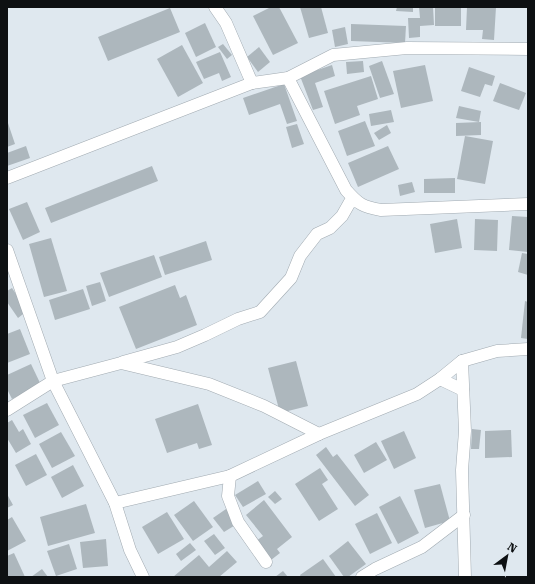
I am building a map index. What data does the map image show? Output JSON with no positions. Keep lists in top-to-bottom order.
{
  "north": "top right"
}
